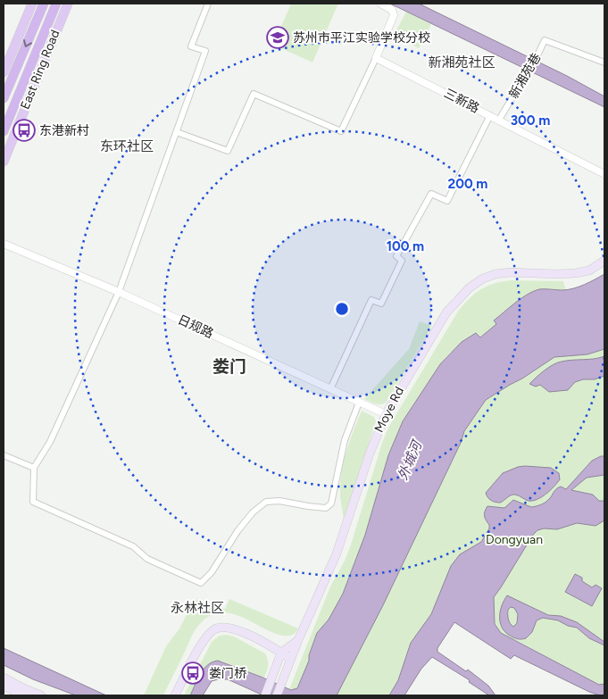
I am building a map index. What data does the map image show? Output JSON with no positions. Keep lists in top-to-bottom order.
{
  "streets": {
    "main road": ["East Ring Road", "Moye Rd"],
    "street": ["新湘苑巷", "三新路", "日规路"]
  },
  "crossings": [
    ["新湘苑巷", "三新路"],
    ["日规路", "Moye Rd"]
  ],
  "districts": [
    "新湘苑社区",
    "东环社区",
    "娄门",
    "永林社区"
  ],
  "water": ["外城河"],
  "parks": ["Dongyuan"],
  "places": {
    "school or university": ["苏州市平江实验学校分校"],
    "bus stop": ["东港新村", "娄门桥"]
  },
  "rings": ["300 m", "200 m", "100 m"]
}
